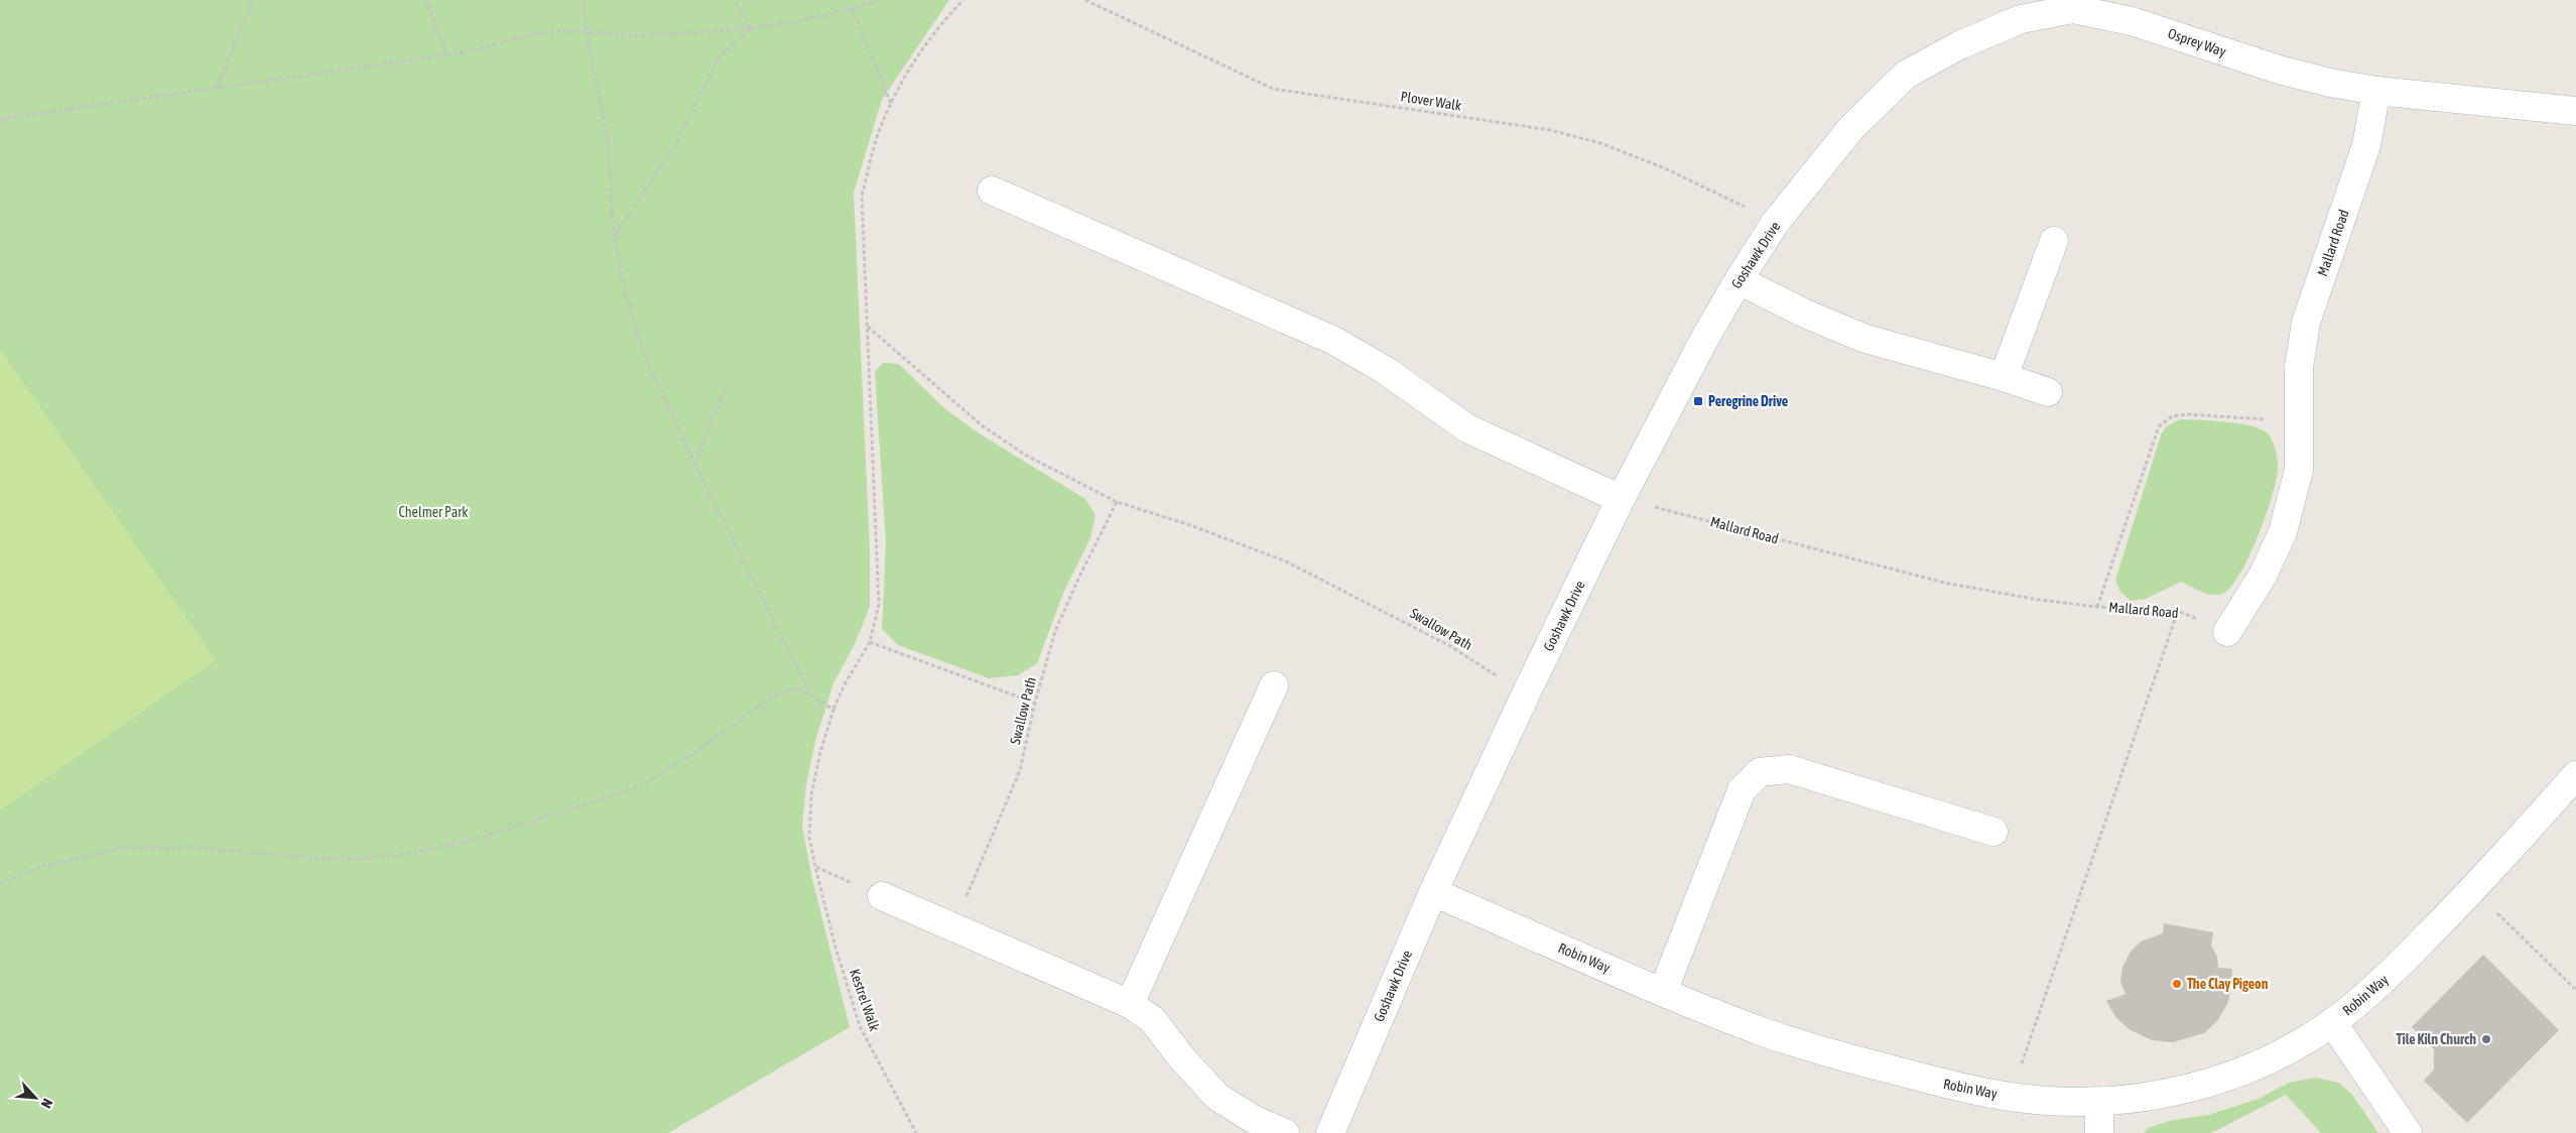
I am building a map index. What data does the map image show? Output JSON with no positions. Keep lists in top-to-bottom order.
{
  "streets": {
    "street": [
      "Osprey Way",
      "Mallard Road",
      "Goshawk Drive",
      "Robin Way"
    ],
    "path": ["Plover Walk", "Swallow Path", "Kestrel Walk"]
  },
  "crossings": [
    ["Osprey Way", "Mallard Road"],
    ["Osprey Way", "Goshawk Drive"],
    ["Plover Walk", "Goshawk Drive"],
    ["Mallard Road", "Goshawk Drive"],
    ["Goshawk Drive", "Swallow Path"],
    ["Goshawk Drive", "Robin Way"],
    ["Swallow Path", "Kestrel Walk"]
  ],
  "parks": ["Chelmer Park"],
  "places": {
    "transit": ["Peregrine Drive"],
    "other": ["The Clay Pigeon", "Tile Kiln Church"]
  },
  "north": "bottom right"
}
